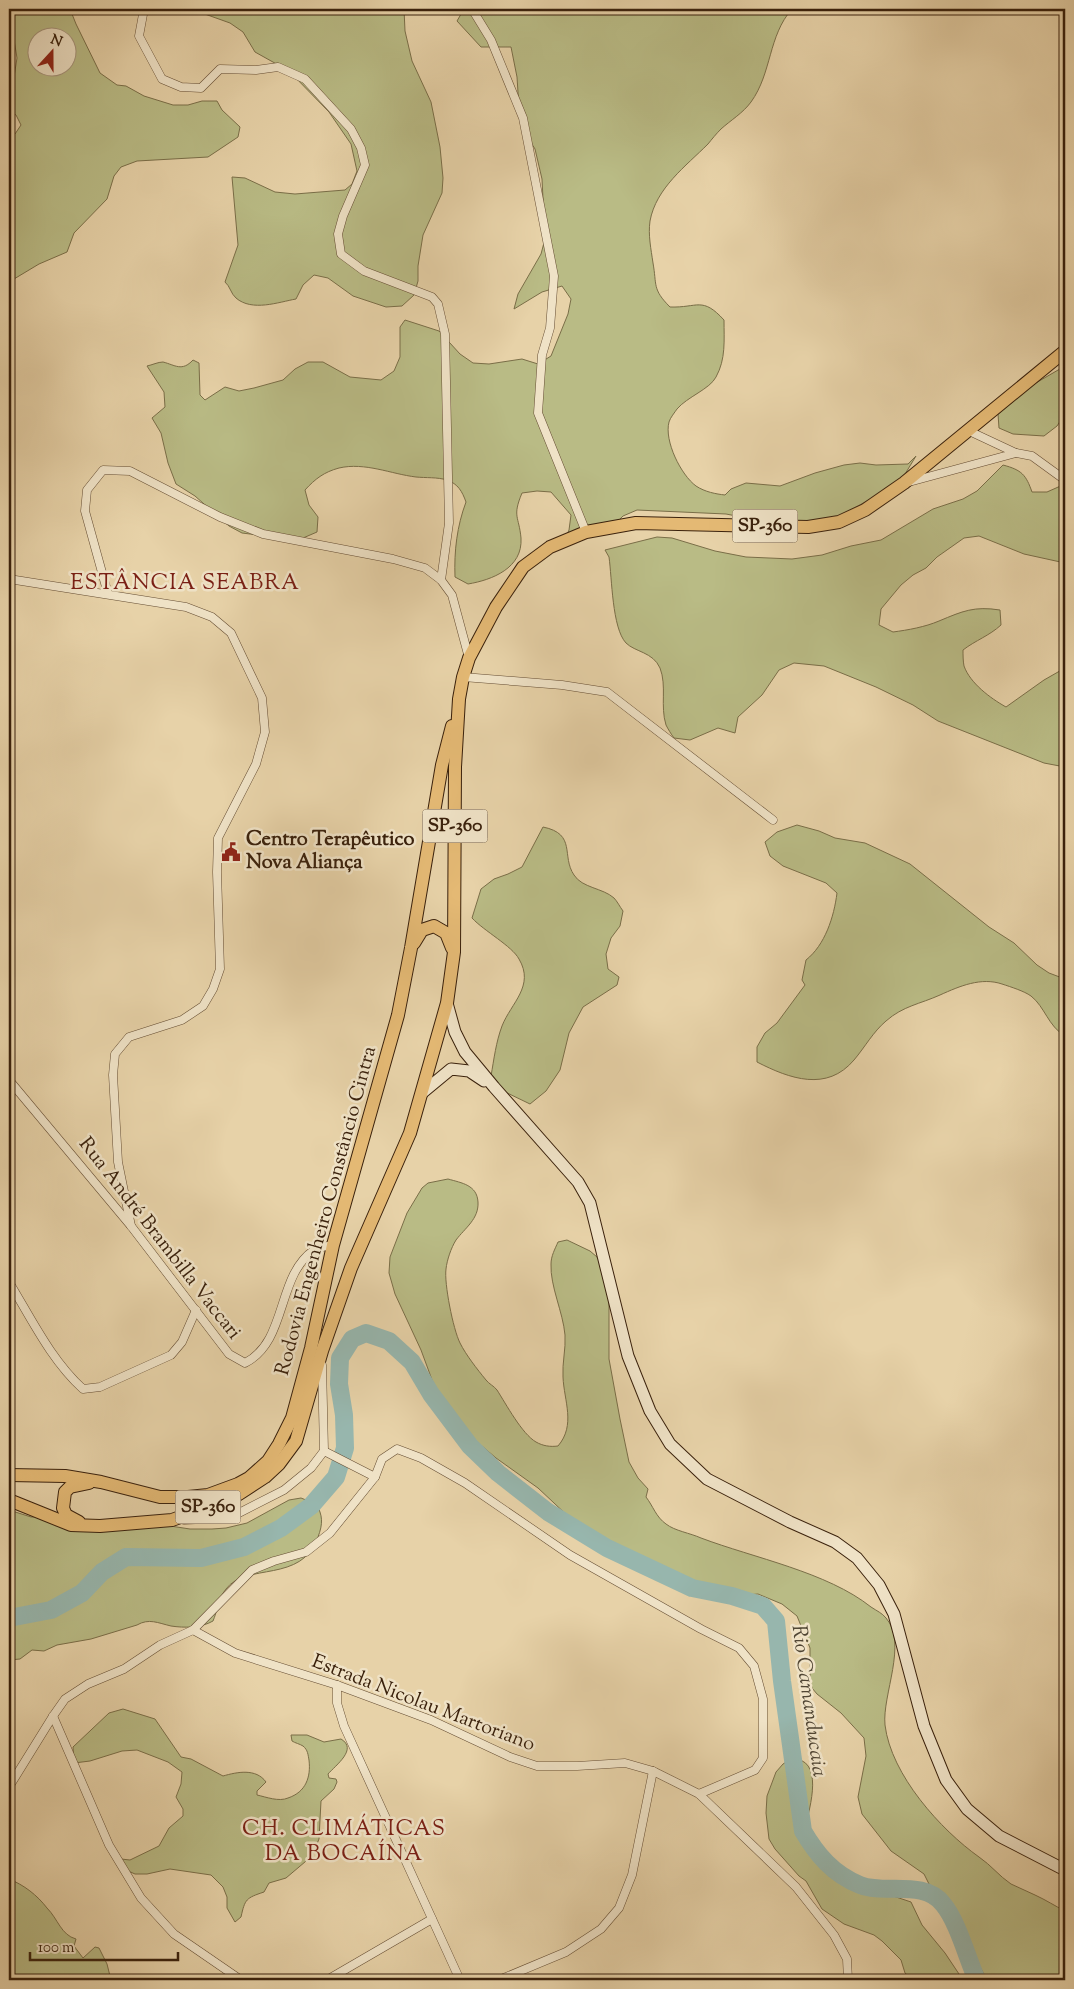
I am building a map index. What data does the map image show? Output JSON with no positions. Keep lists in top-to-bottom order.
{
  "streets": {
    "main road": ["SP-360", "Rodovia Engenheiro Constâncio Cintra"],
    "street": ["Rua André Brambilla Vaccari", "Estrada Nicolau Martoriano"]
  },
  "crossings": [
    ["Rodovia Engenheiro Constâncio Cintra", "Rua André Brambilla Vaccari"]
  ],
  "districts": ["ESTÂNCIA SEABRA", "CH. CLIMÁTICAS DA BOCAÍNA"],
  "water": ["Rio Camanducaia"],
  "places": {
    "public building": ["Centro Terapêutico Nova Aliança"]
  },
  "scale_bar": "100 m",
  "north": "top"
}
